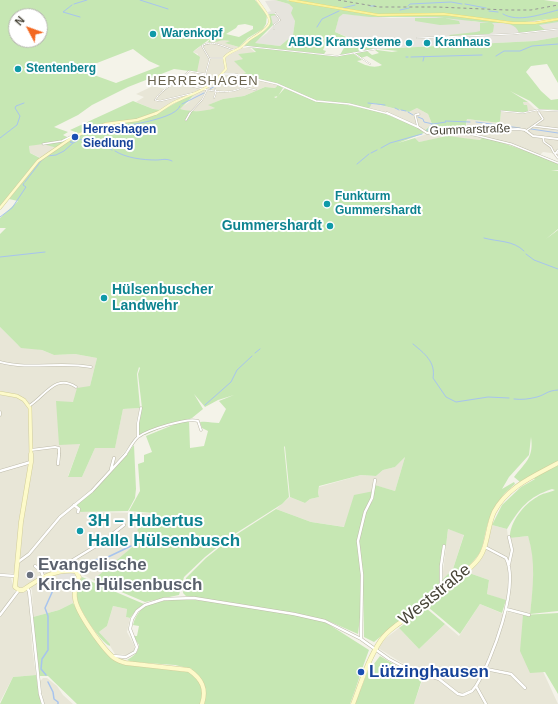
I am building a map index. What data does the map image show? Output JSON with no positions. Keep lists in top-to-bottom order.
{
  "streets": {
    "main road": ["Weststraße"],
    "street": ["Gummarstraße"]
  },
  "districts": ["HERRESHAGEN"],
  "places": [
    "Warenkopf",
    "ABUS Kransysteme",
    "Kranhaus",
    "Stentenberg",
    "Herreshagen Siedlung",
    "Funkturm Gummershardt",
    "Gummershardt",
    "Hülsenbuscher Landwehr",
    "3H – Hubertus Halle Hülsenbusch",
    "Evangelische Kirche Hülsenbusch",
    "Lützinghausen"
  ],
  "north": "top left"
}
